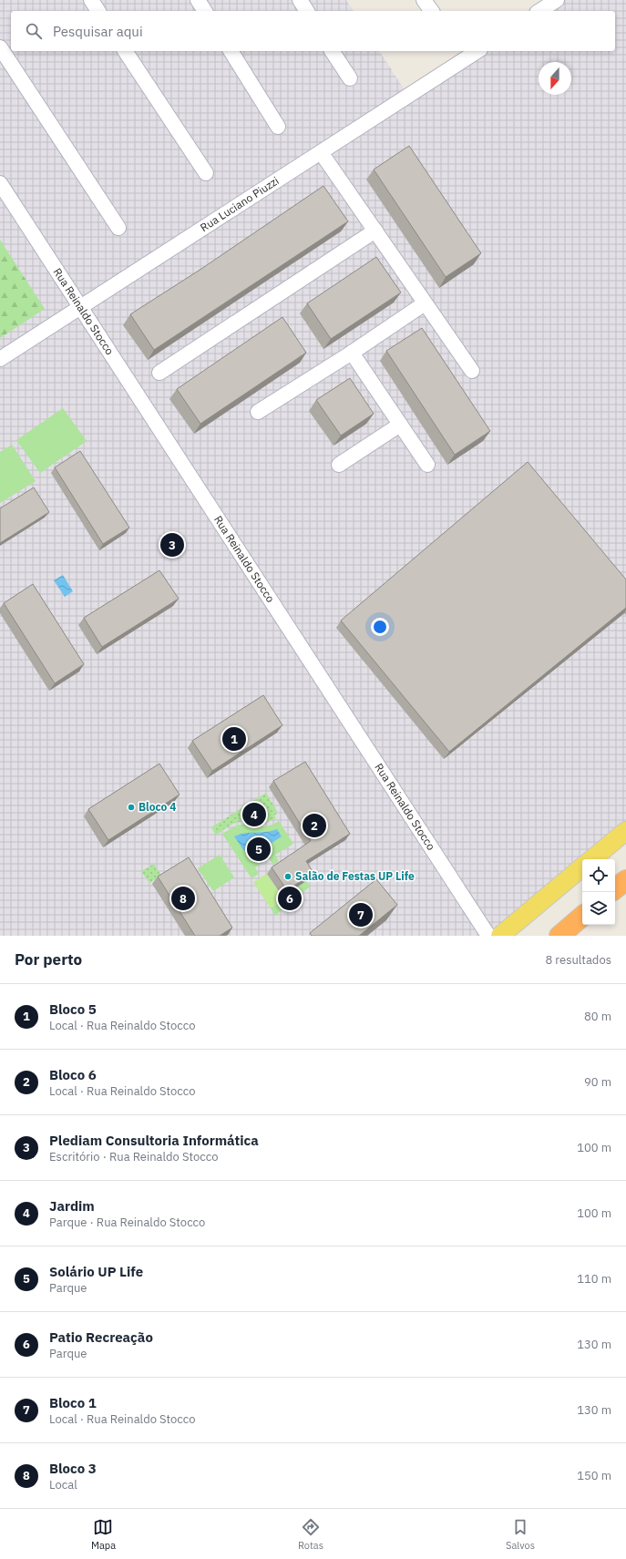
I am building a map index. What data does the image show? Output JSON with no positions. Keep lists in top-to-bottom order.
{
  "streets": {
    "street": ["Rua Luciano Piuzzi", "Rua Reinaldo Stocco"]
  },
  "crossings": [
    ["Rua Luciano Piuzzi", "Rua Reinaldo Stocco"]
  ],
  "places": ["Bloco 4", "Salão de Festas UP Life"],
  "north": "bottom",
  "page": {
    "search": "Pesquisar aqui",
    "pins": [
      "3",
      "1",
      "4",
      "2",
      "5",
      "6",
      "8",
      "7"
    ],
    "heading": ["Por perto", "8 resultados"],
    "list": [
      {
        "mark": "1",
        "name": "Bloco 5",
        "note": "Local · Rua Reinaldo Stocco",
        "value": "80 m"
      },
      {
        "mark": "2",
        "name": "Bloco 6",
        "note": "Local · Rua Reinaldo Stocco",
        "value": "90 m"
      },
      {
        "mark": "3",
        "name": "Plediam Consultoria Informática",
        "note": "Escritório · Rua Reinaldo Stocco",
        "value": "100 m"
      },
      {
        "mark": "4",
        "name": "Jardim",
        "note": "Parque · Rua Reinaldo Stocco",
        "value": "100 m"
      },
      {
        "mark": "5",
        "name": "Solário UP Life",
        "note": "Parque",
        "value": "110 m"
      },
      {
        "mark": "6",
        "name": "Patio Recreação",
        "note": "Parque",
        "value": "130 m"
      },
      {
        "mark": "7",
        "name": "Bloco 1",
        "note": "Local · Rua Reinaldo Stocco",
        "value": "130 m"
      },
      {
        "mark": "8",
        "name": "Bloco 3",
        "note": "Local",
        "value": "150 m"
      }
    ],
    "nav": ["Mapa", "Rotas", "Salvos"]
  }
}
